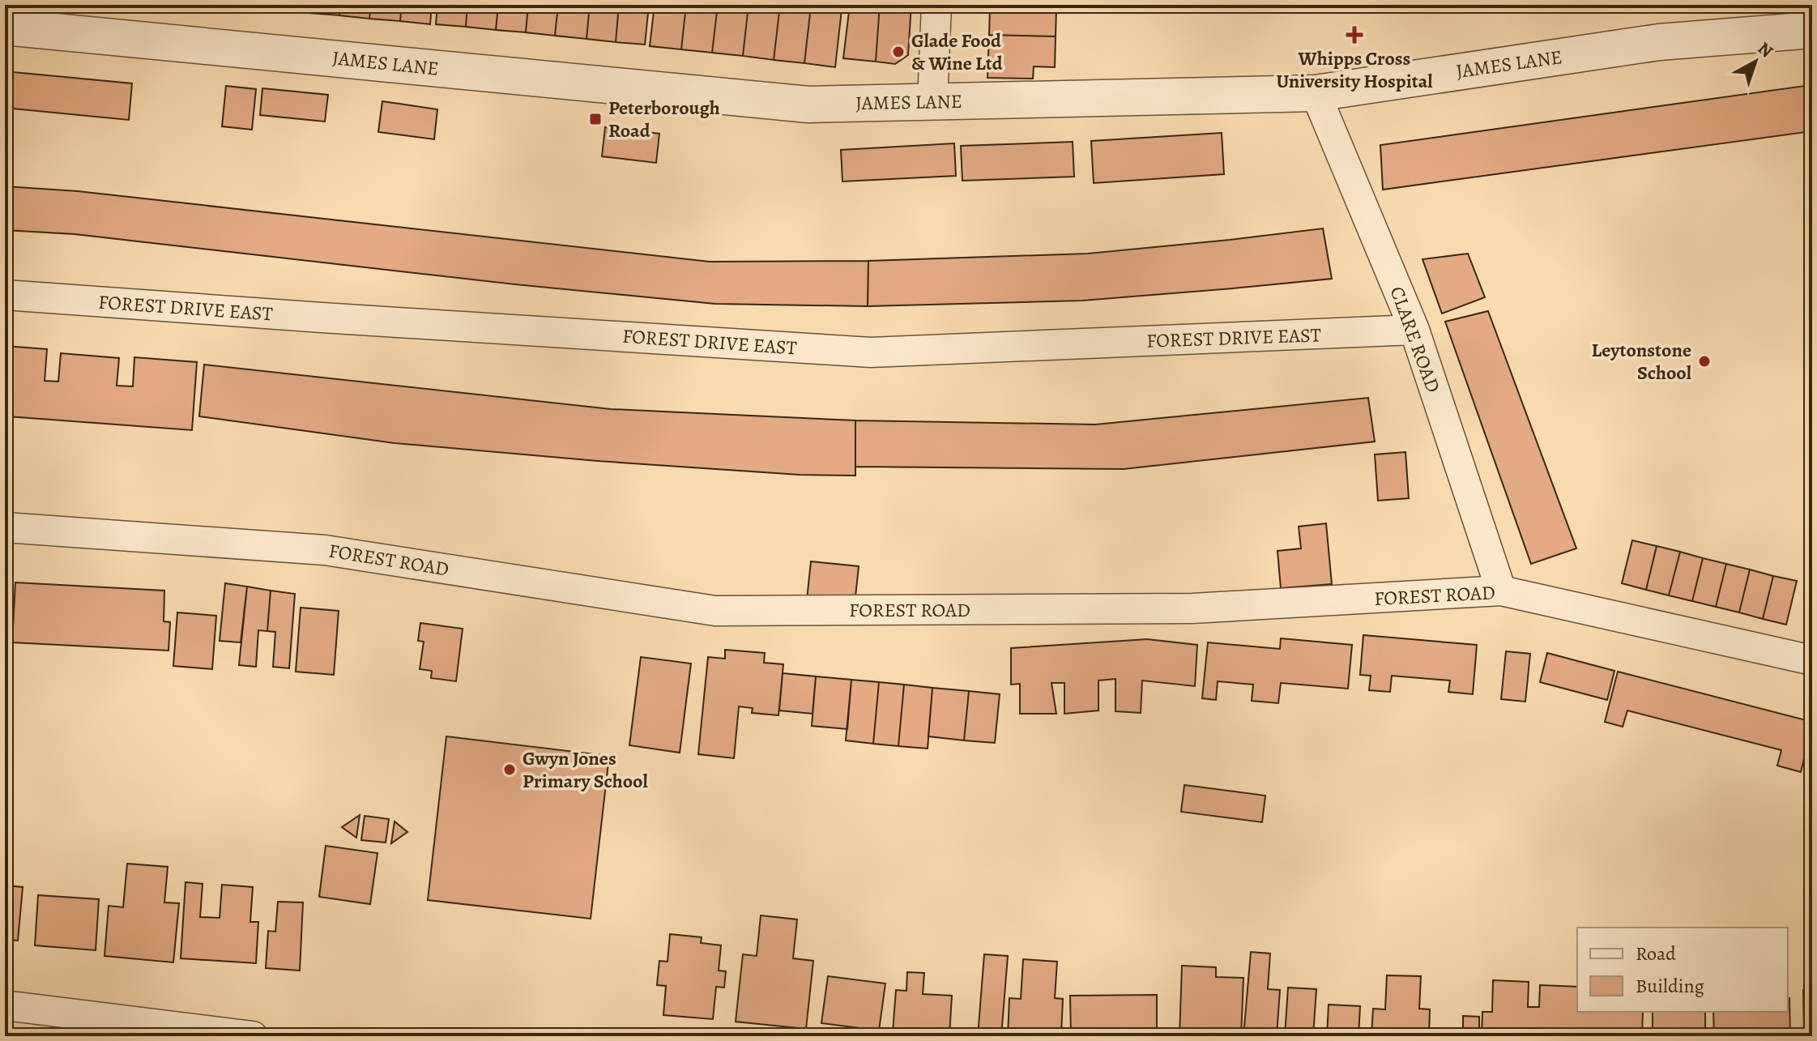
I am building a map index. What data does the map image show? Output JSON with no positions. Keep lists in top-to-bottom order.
{
  "streets": {
    "street": [
      "JAMES LANE",
      "FOREST DRIVE EAST",
      "CLARE ROAD",
      "FOREST ROAD"
    ]
  },
  "crossings": [
    ["JAMES LANE", "CLARE ROAD"],
    ["FOREST DRIVE EAST", "CLARE ROAD"],
    ["CLARE ROAD", "FOREST ROAD"]
  ],
  "places": {
    "health": ["Whipps Cross University Hospital"],
    "other": ["Glade Food & Wine Ltd", "Leytonstone School", "Gwyn Jones Primary School"],
    "transit": ["Peterborough Road"]
  },
  "legend": ["Road", "Building"],
  "north": "top right"
}
